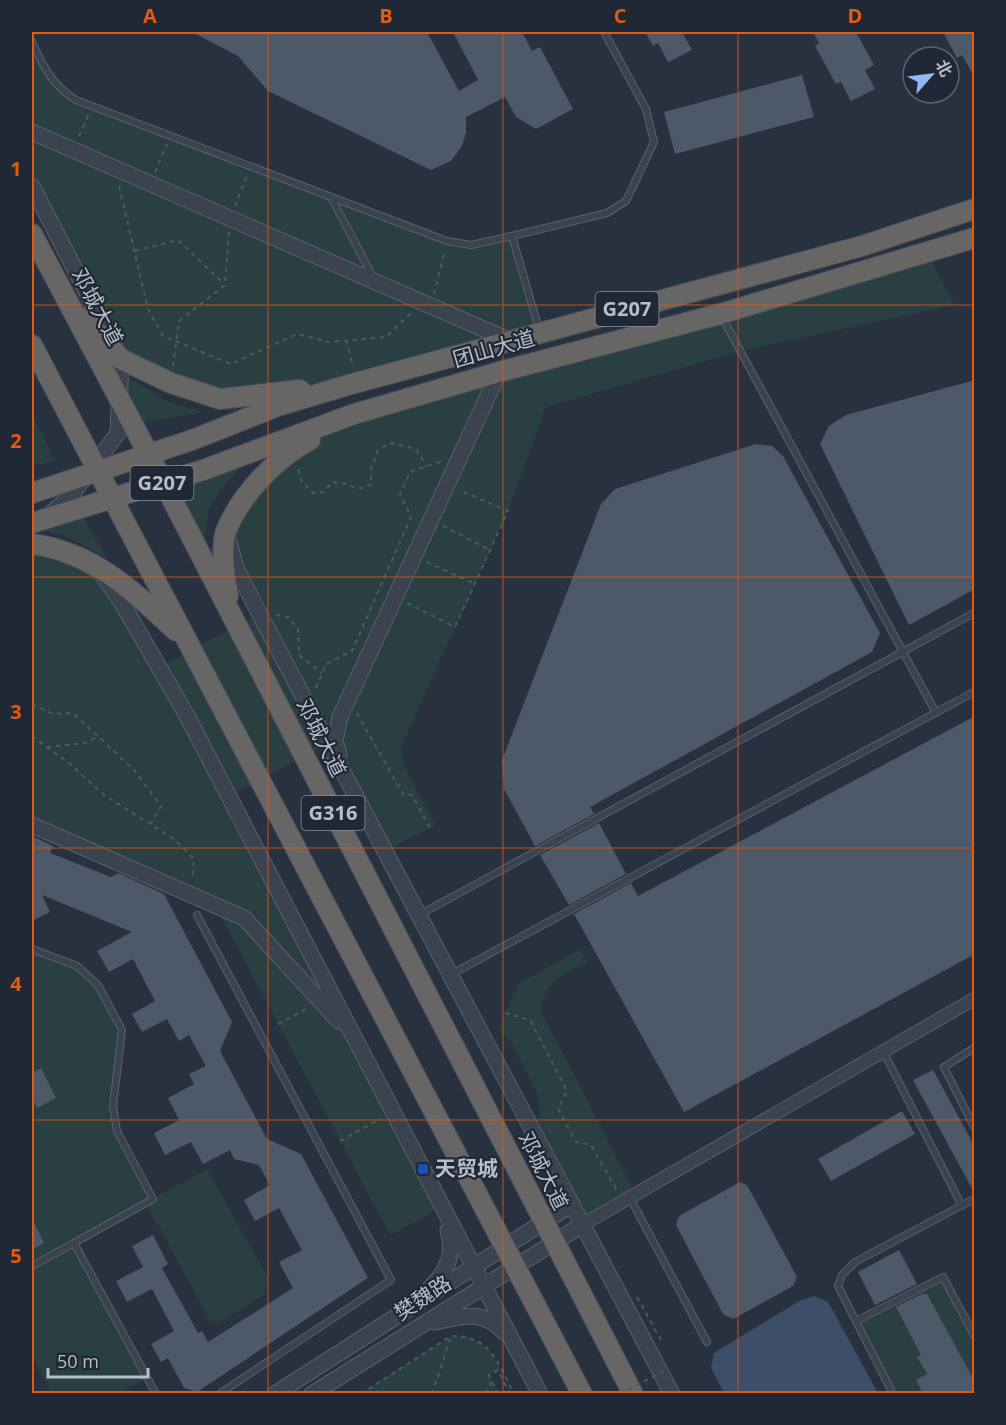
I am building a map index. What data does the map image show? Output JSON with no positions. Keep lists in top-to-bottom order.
{
  "streets": {
    "highway": [
      "邓城大道",
      "G207",
      "团山大道",
      "G316"
    ],
    "street": ["樊魏路"]
  },
  "crossings": [
    ["邓城大道", "团山大道"],
    ["邓城大道", "樊魏路"],
    ["G207", "团山大道"],
    ["G207", "G316"],
    ["团山大道", "G316"],
    ["G316", "樊魏路"]
  ],
  "places": {
    "transit": ["天贸城"]
  },
  "scale_bar": "50 m",
  "north": "top right",
  "grid": {
    "columns": [
      "A",
      "B",
      "C",
      "D"
    ],
    "rows": [
      "1",
      "2",
      "3",
      "4",
      "5"
    ]
  }
}
